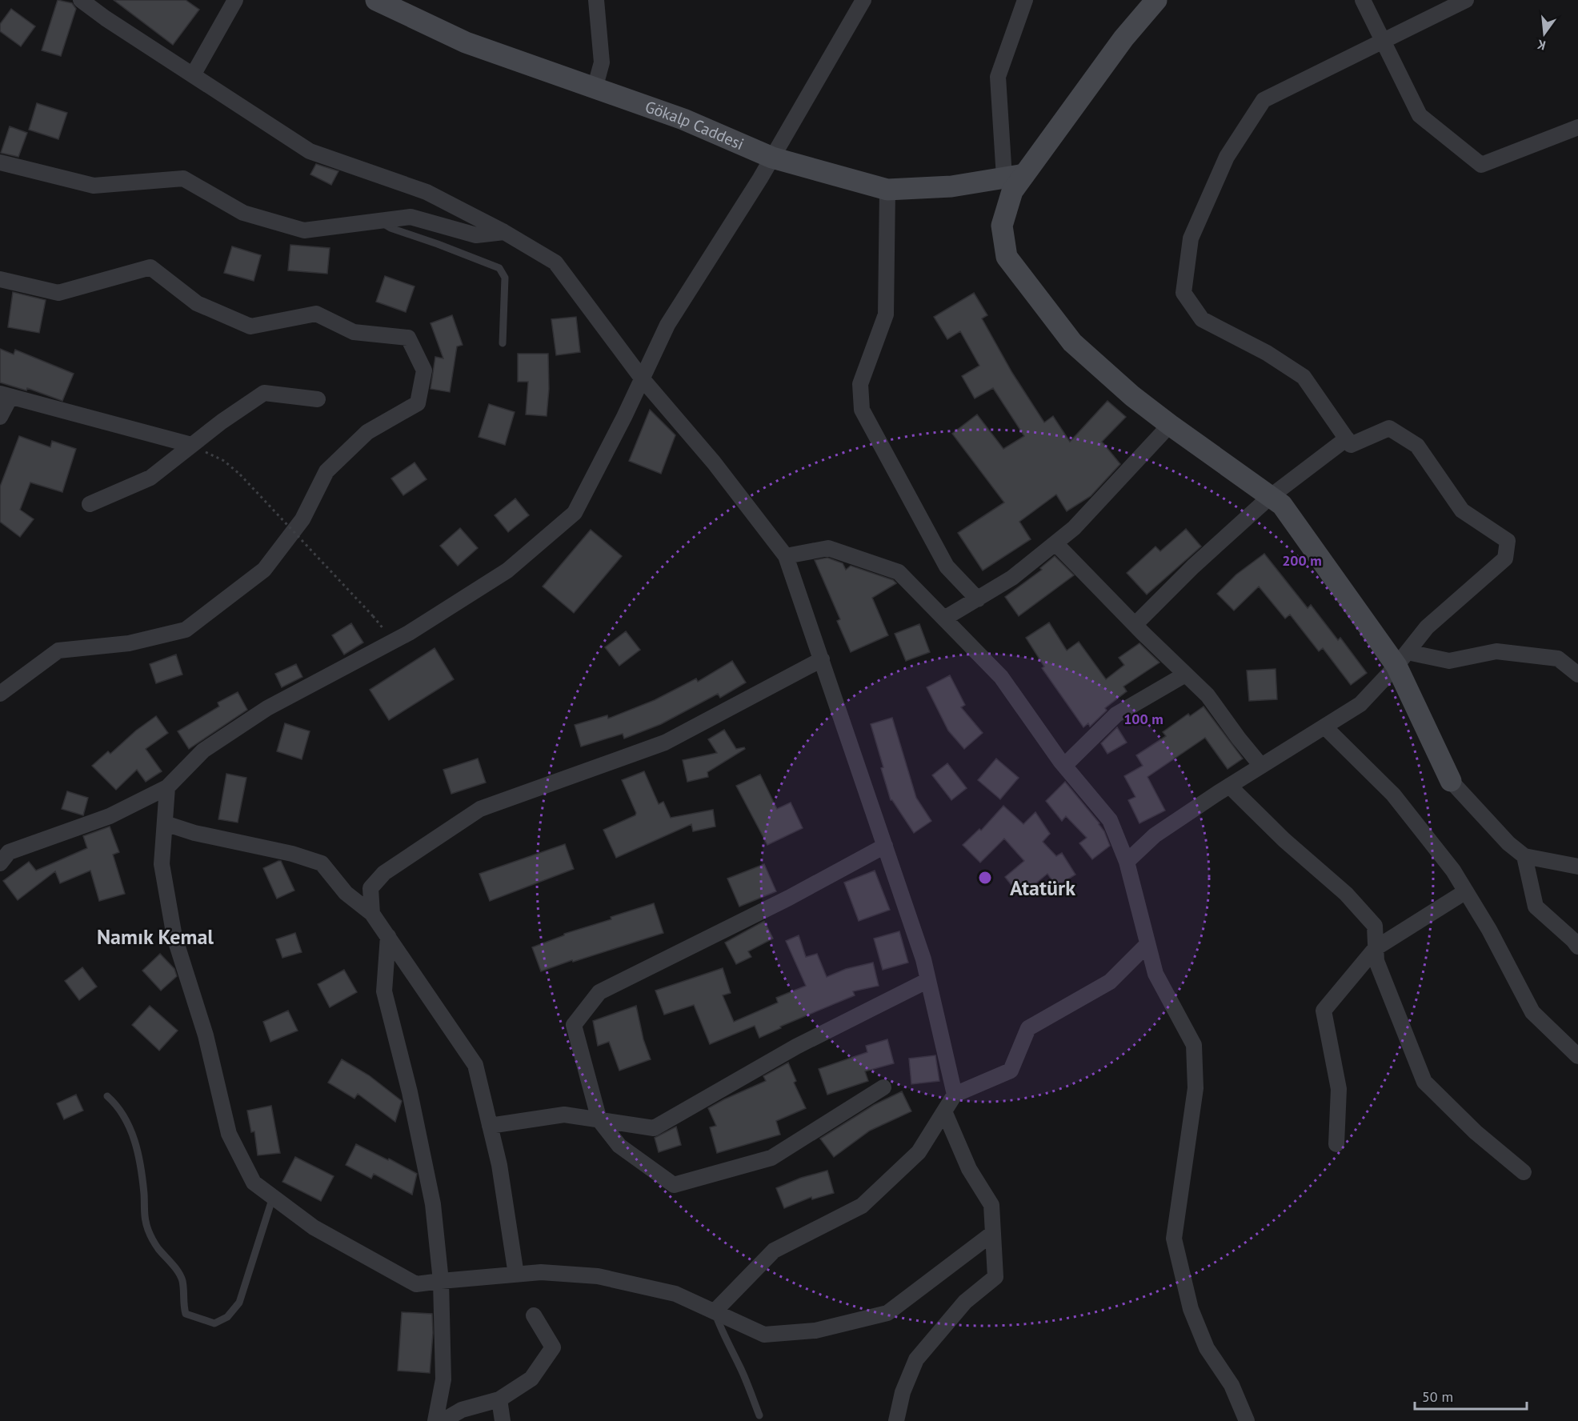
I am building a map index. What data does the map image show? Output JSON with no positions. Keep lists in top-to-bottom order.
{
  "streets": {
    "main road": ["Gökalp Caddesi"]
  },
  "districts": ["Atatürk", "Namık Kemal"],
  "scale_bar": "50 m",
  "north": "bottom",
  "rings": ["200 m", "100 m"]
}
